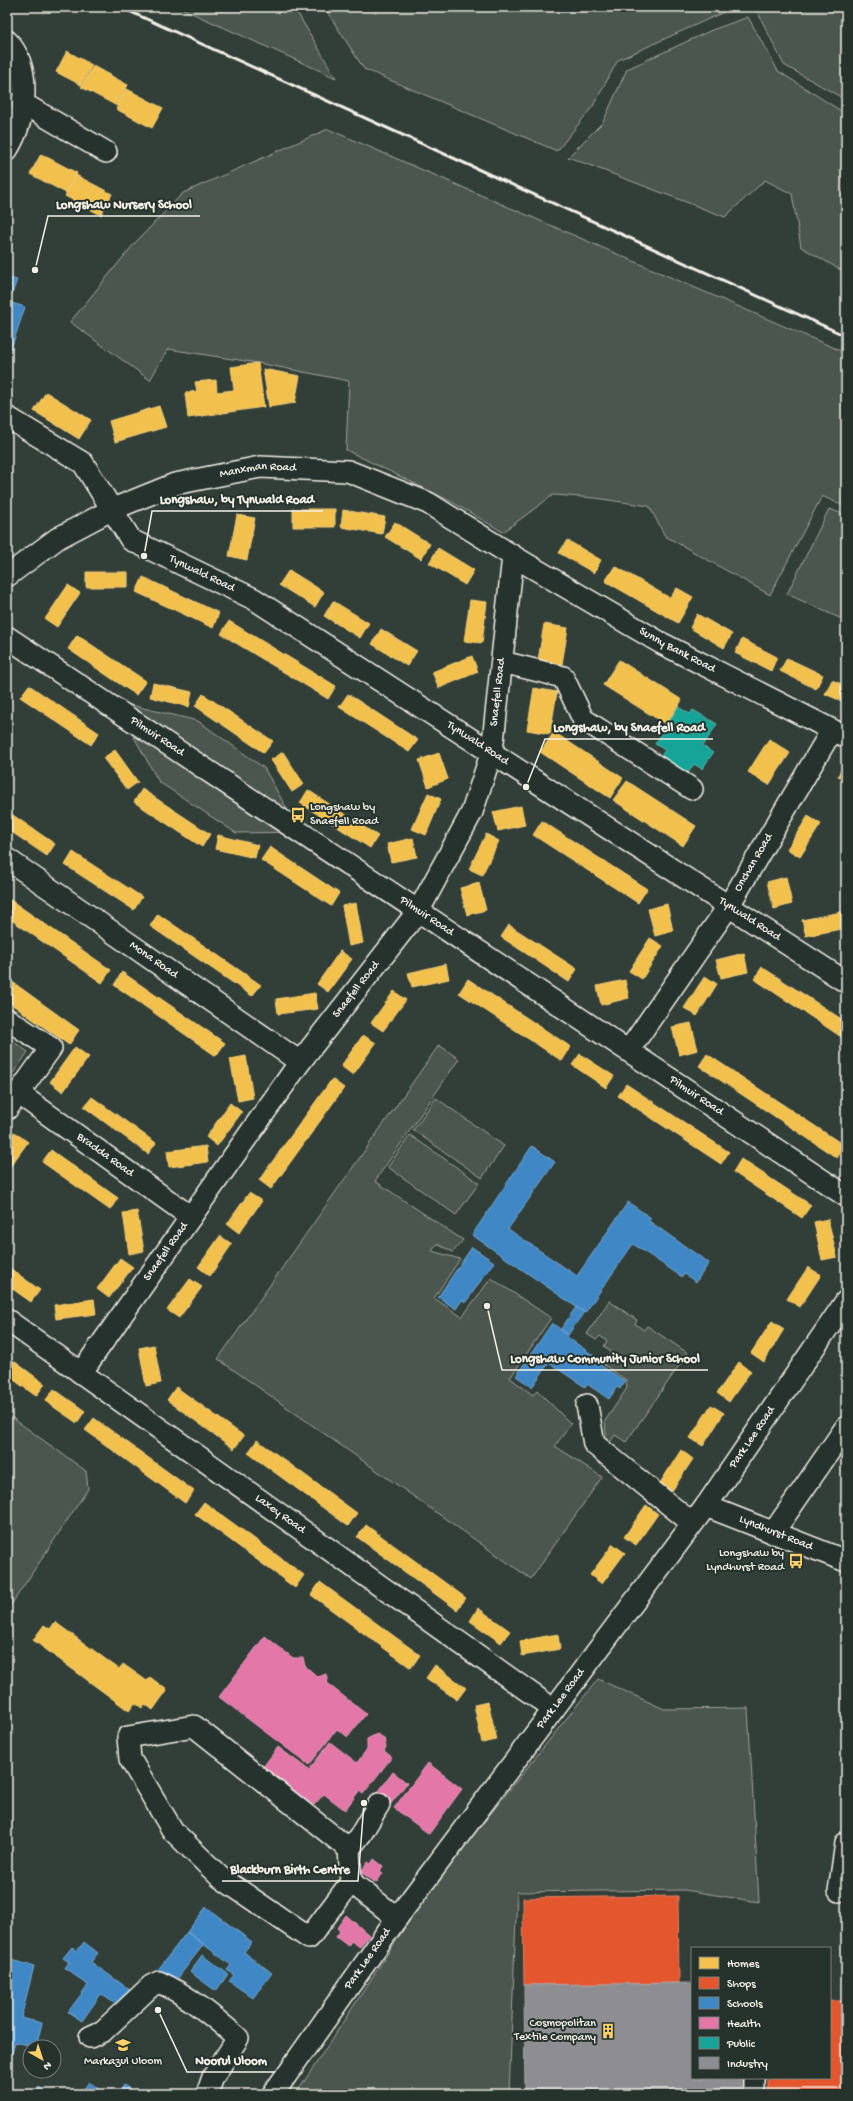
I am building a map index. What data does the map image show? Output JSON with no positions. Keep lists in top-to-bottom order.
{
  "streets": {
    "street": [
      "Manxman Road",
      "Tynwald Road",
      "Sunny Bank Road",
      "Snaefell Road",
      "Pilmuir Road",
      "Onchan Road",
      "Mona Road",
      "Bradda Road",
      "Park Lee Road",
      "Laxey Road",
      "Lyndhurst Road"
    ]
  },
  "crossings": [
    ["Manxman Road", "Tynwald Road"],
    ["Manxman Road", "Sunny Bank Road"],
    ["Manxman Road", "Snaefell Road"],
    ["Tynwald Road", "Snaefell Road"],
    ["Tynwald Road", "Onchan Road"],
    ["Sunny Bank Road", "Snaefell Road"],
    ["Sunny Bank Road", "Onchan Road"],
    ["Snaefell Road", "Pilmuir Road"],
    ["Snaefell Road", "Mona Road"],
    ["Snaefell Road", "Bradda Road"],
    ["Snaefell Road", "Laxey Road"],
    ["Pilmuir Road", "Onchan Road"],
    ["Park Lee Road", "Laxey Road"],
    ["Park Lee Road", "Lyndhurst Road"]
  ],
  "places": {
    "other": [
      "Longshaw Nursery School",
      "Longshaw, by Tynwald Road",
      "Longshaw, by Snaefell Road",
      "Longshaw Community Junior School",
      "Blackburn Birth Centre",
      "Noorul Uloom"
    ],
    "bus stop": ["Longshaw by Snaefell Road", "Longshaw by Lyndhurst Road"],
    "building": ["Cosmopolitan Textile Company"],
    "school or university": ["Markazul Uloom"]
  },
  "legend": [
    "Homes",
    "Shops",
    "Schools",
    "Health",
    "Public",
    "Industry"
  ],
  "north": "bottom right"
}
